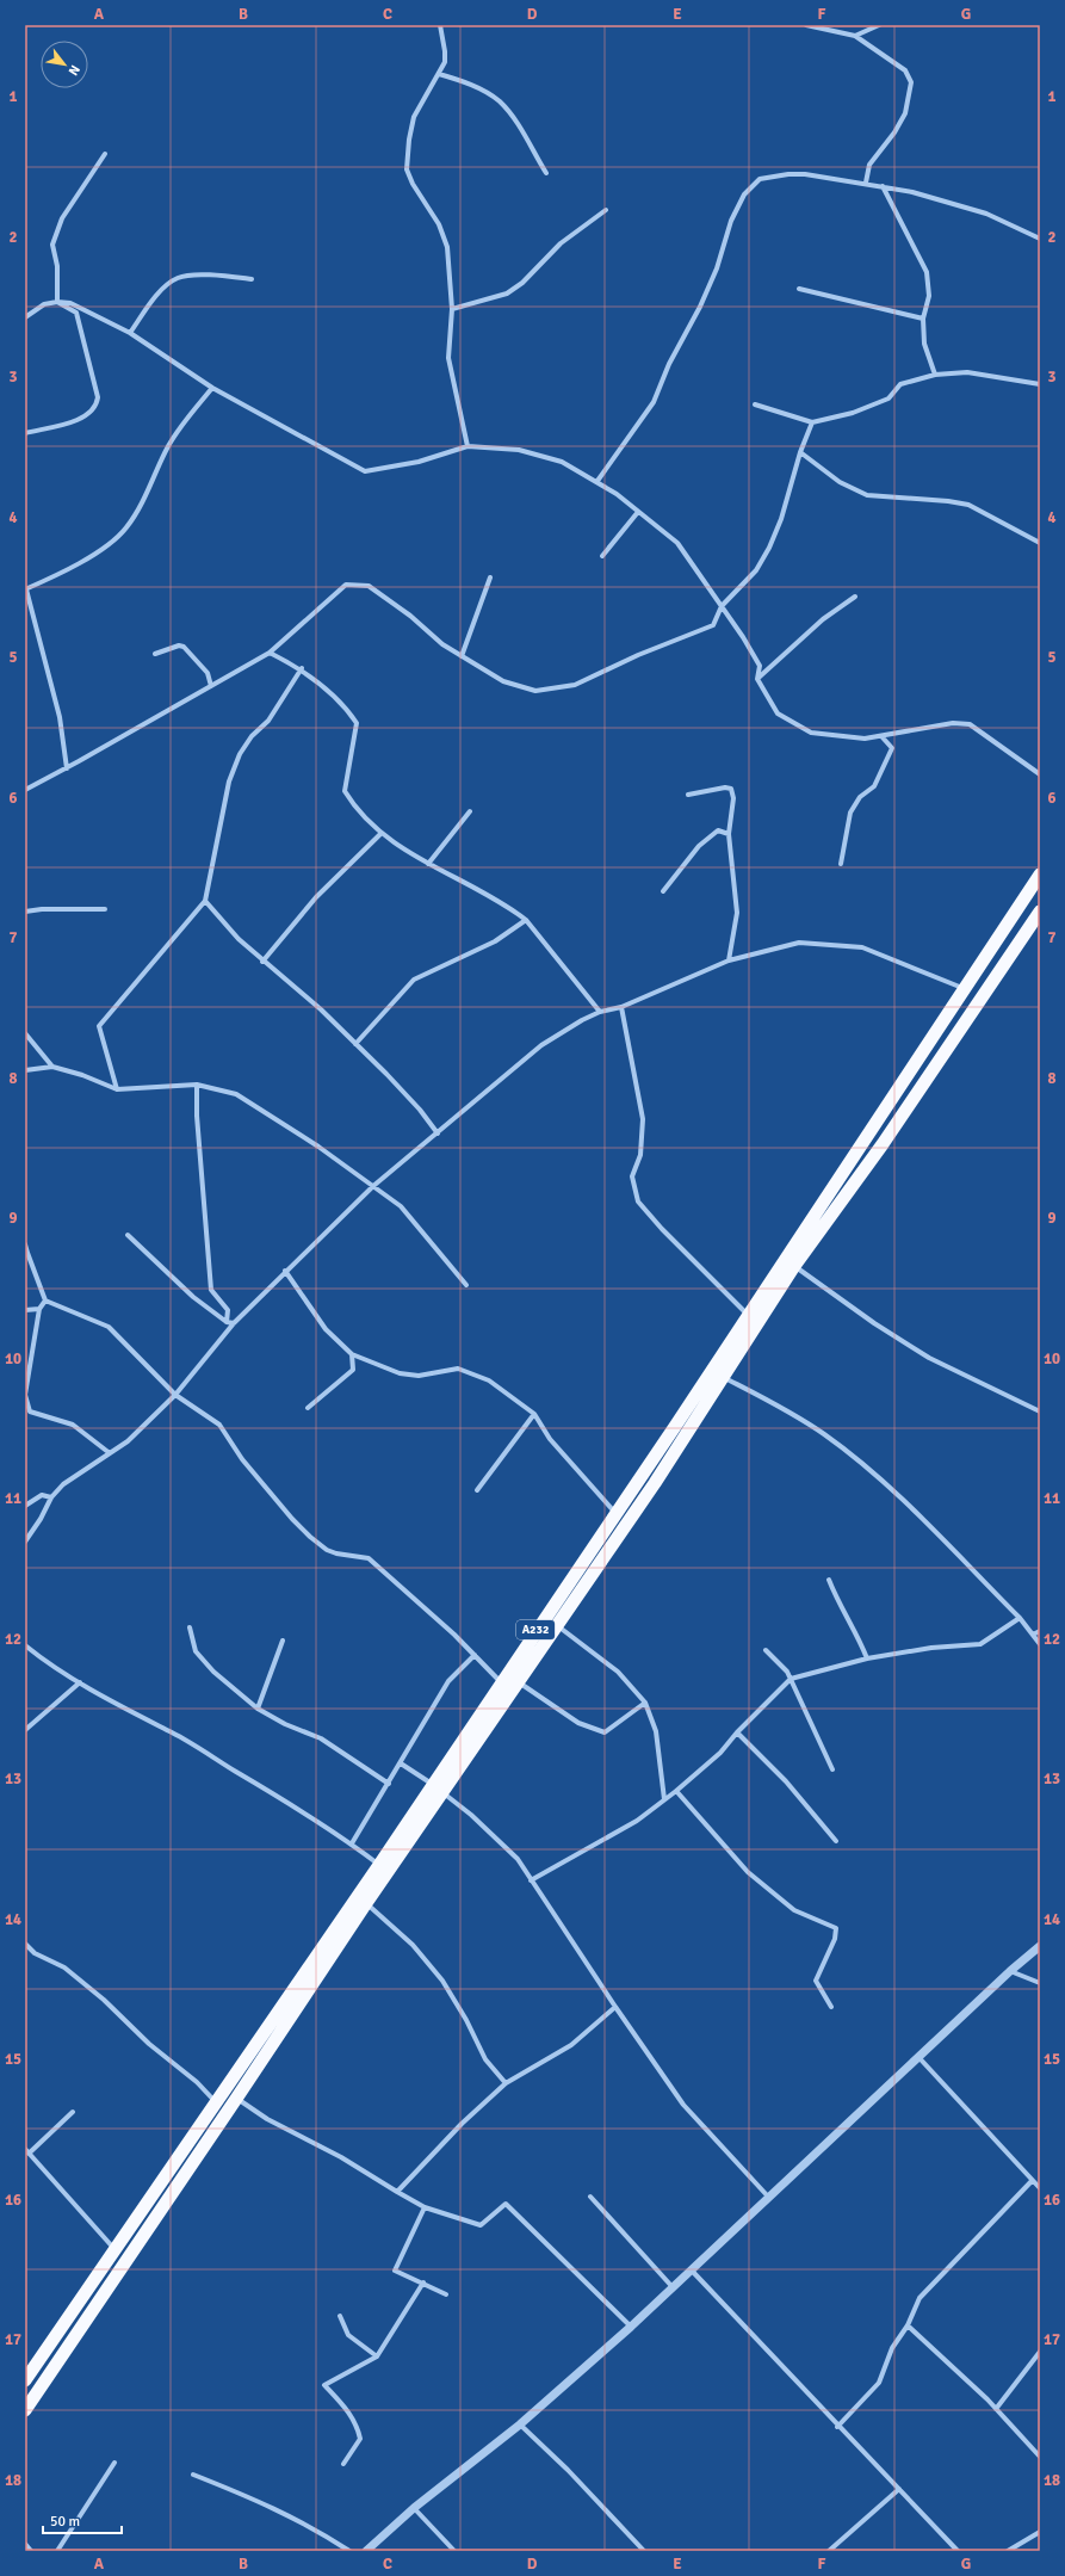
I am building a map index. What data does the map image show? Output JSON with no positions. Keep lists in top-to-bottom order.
{
  "streets": {
    "highway": ["A232"]
  },
  "scale_bar": "50 m",
  "north": "bottom right",
  "grid": {
    "columns": [
      "A",
      "B",
      "C",
      "D",
      "E",
      "F",
      "G"
    ],
    "rows": [
      "1",
      "2",
      "3",
      "4",
      "5",
      "6",
      "7",
      "8",
      "9",
      "10",
      "11",
      "12",
      "13",
      "14",
      "15",
      "16",
      "17",
      "18"
    ]
  }
}
